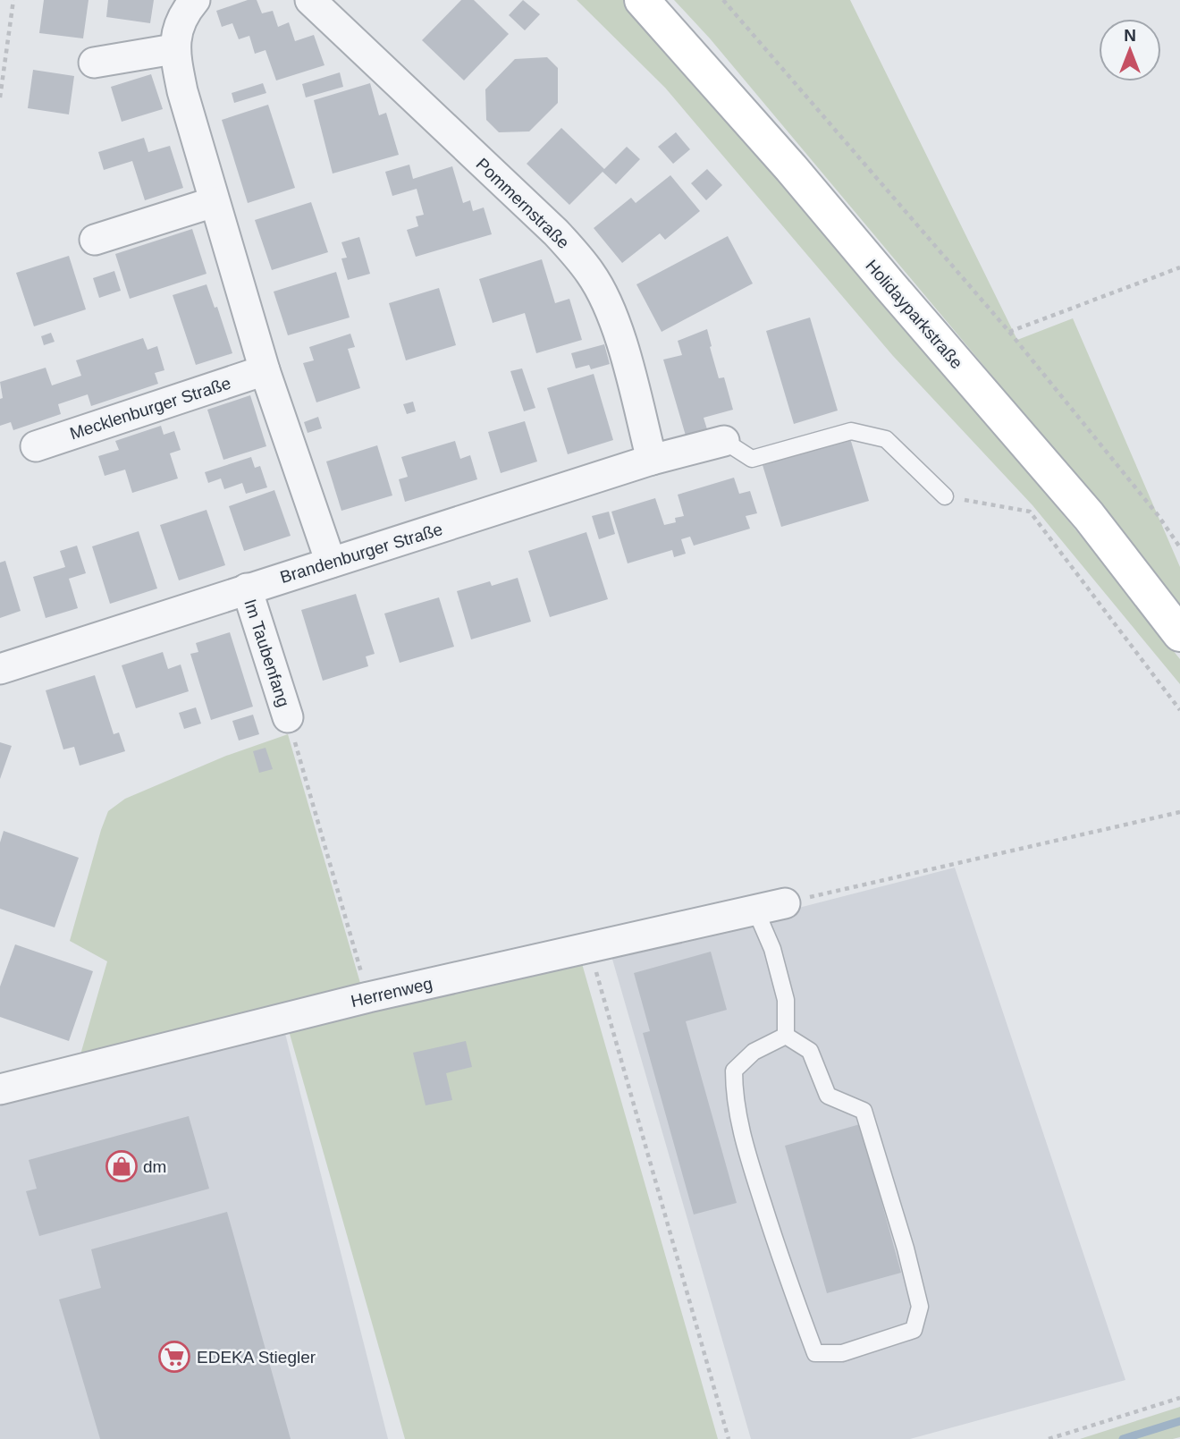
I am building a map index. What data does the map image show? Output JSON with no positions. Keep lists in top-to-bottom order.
{
  "streets": {
    "main road": ["Holidayparkstraße"],
    "street": [
      "Pommernstraße",
      "Mecklenburger Straße",
      "Brandenburger Straße",
      "Im Taubenfang",
      "Herrenweg"
    ]
  },
  "crossings": [
    ["Pommernstraße", "Brandenburger Straße"],
    ["Brandenburger Straße", "Im Taubenfang"]
  ],
  "places": {
    "shop": ["dm"],
    "supermarket": ["EDEKA Stiegler"]
  },
  "north": "top"
}
